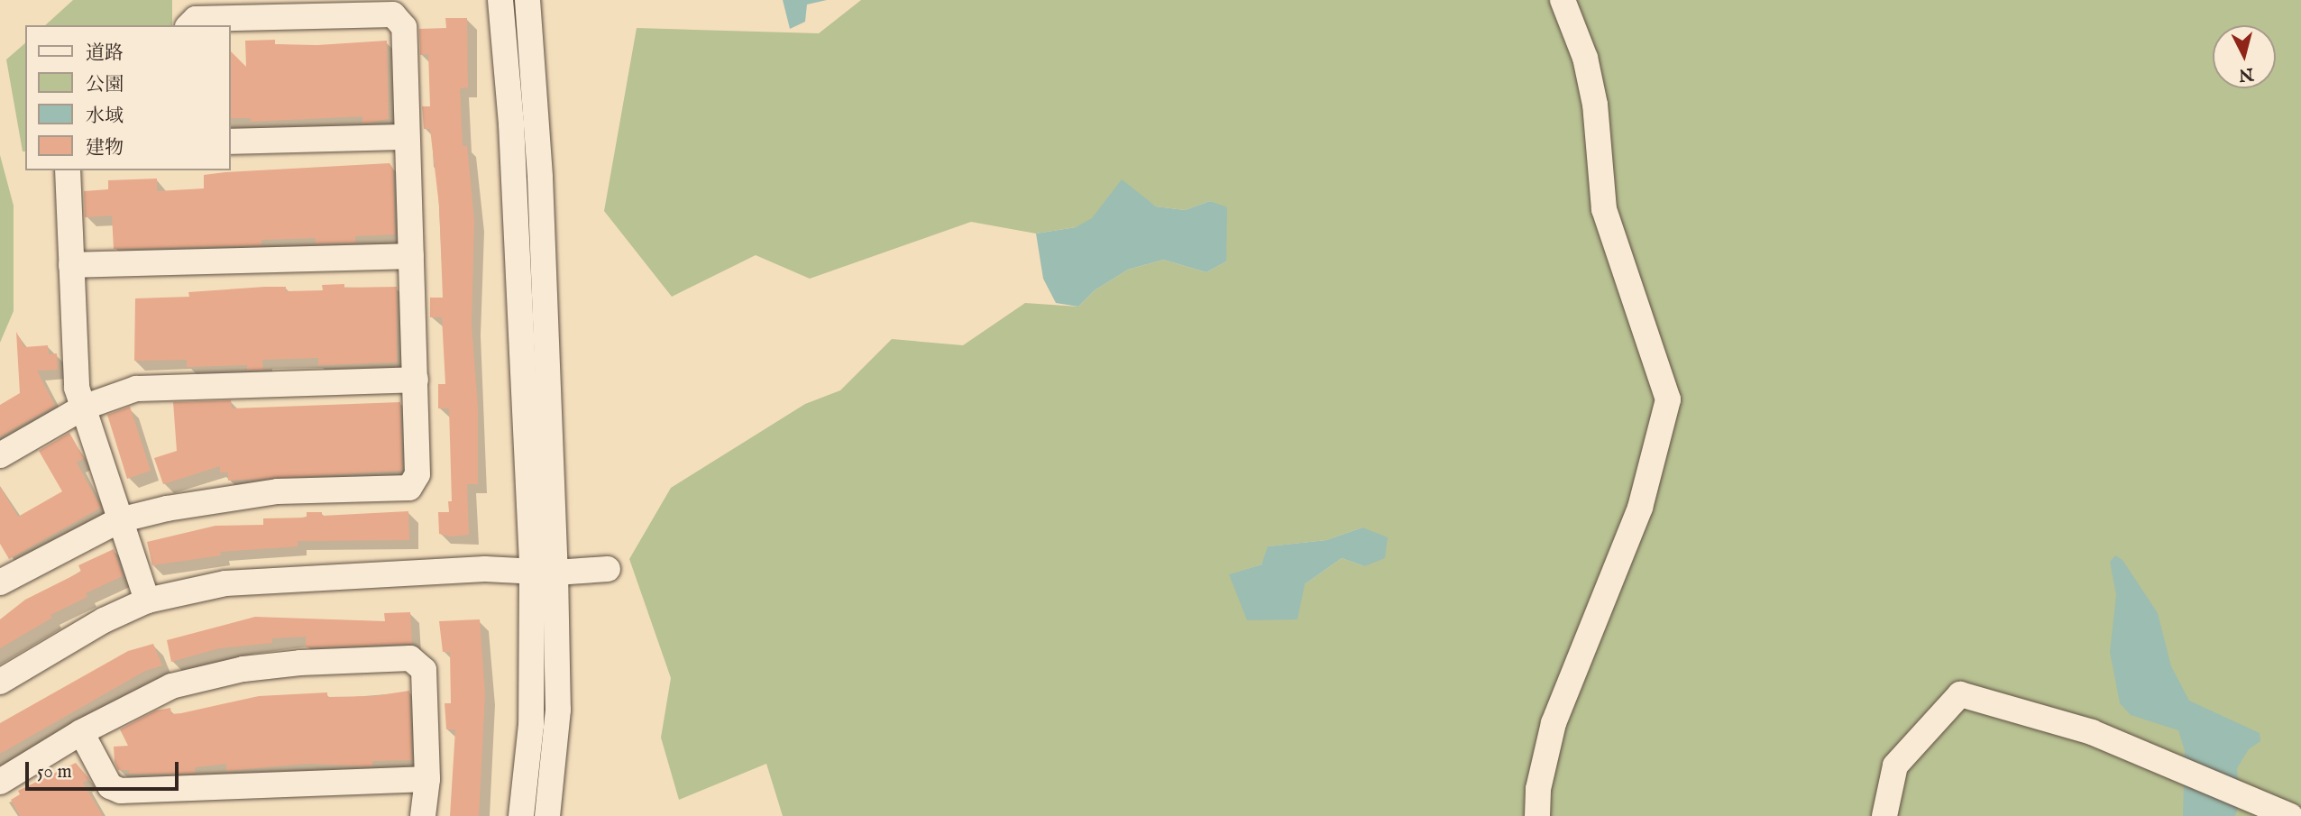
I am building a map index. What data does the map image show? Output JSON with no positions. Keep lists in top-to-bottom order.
{
  "legend": [
    "道路",
    "公園",
    "水域",
    "建物"
  ],
  "scale_bar": "50 m",
  "north": "bottom"
}
